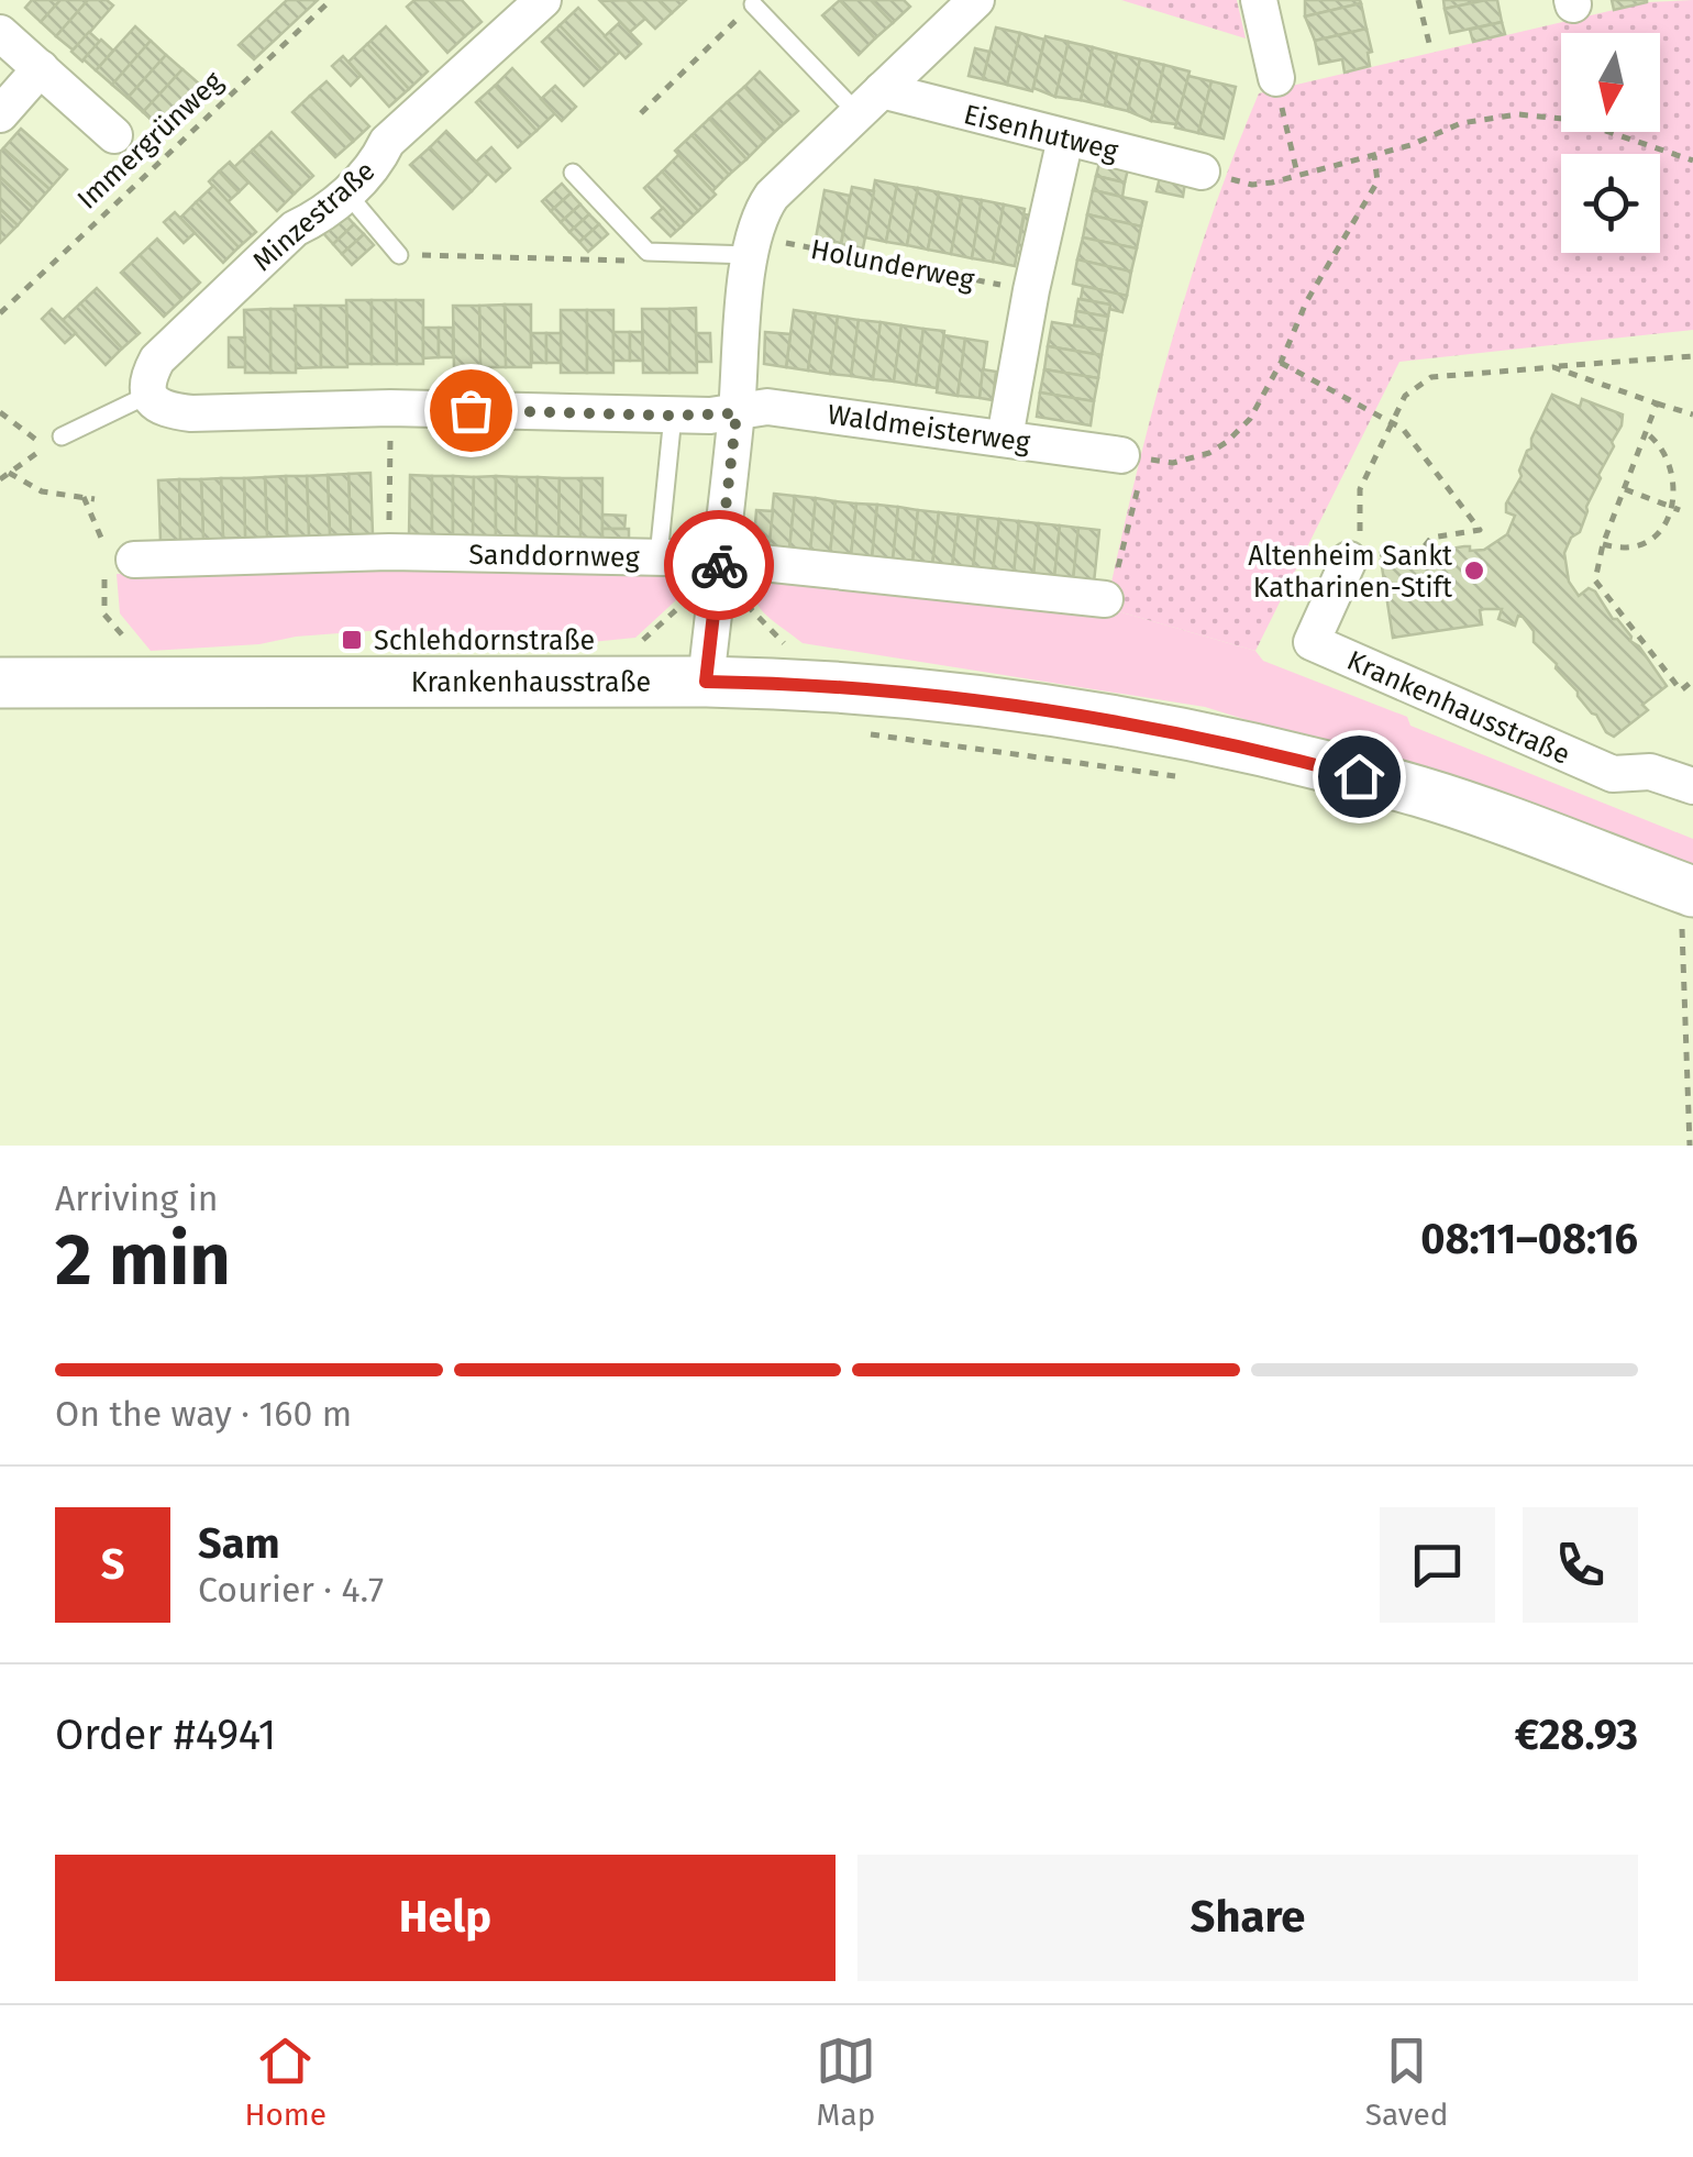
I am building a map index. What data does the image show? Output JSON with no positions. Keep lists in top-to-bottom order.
{
  "streets": {
    "street": [
      "Eisenhutweg",
      "Minzestraße",
      "Waldmeisterweg",
      "Sanddornweg",
      "Krankenhausstraße"
    ],
    "path": ["Immergrünweg", "Holunderweg"]
  },
  "places": {
    "other": ["Altenheim Sankt Katharinen-Stift"],
    "transit": ["Schlehdornstraße"]
  },
  "north": "bottom",
  "page": {
    "heading": ["2 min", "Arriving in", "08:11–08:16"],
    "panel": [
      "Sam",
      "Courier · 4.7",
      "Order #4941",
      "€28.93"
    ],
    "bar": "On the way · 160 m",
    "round": "S",
    "buttons": ["Help", "Share"],
    "tabs": ["Home", "Map", "Saved"]
  }
}
